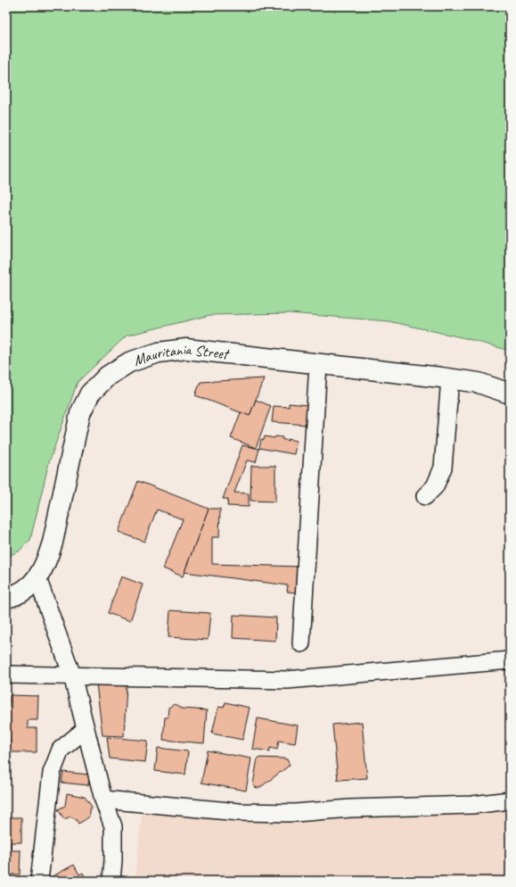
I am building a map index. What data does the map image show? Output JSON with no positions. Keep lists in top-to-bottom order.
{
  "streets": {
    "main road": ["Mauritania Street"]
  }
}
